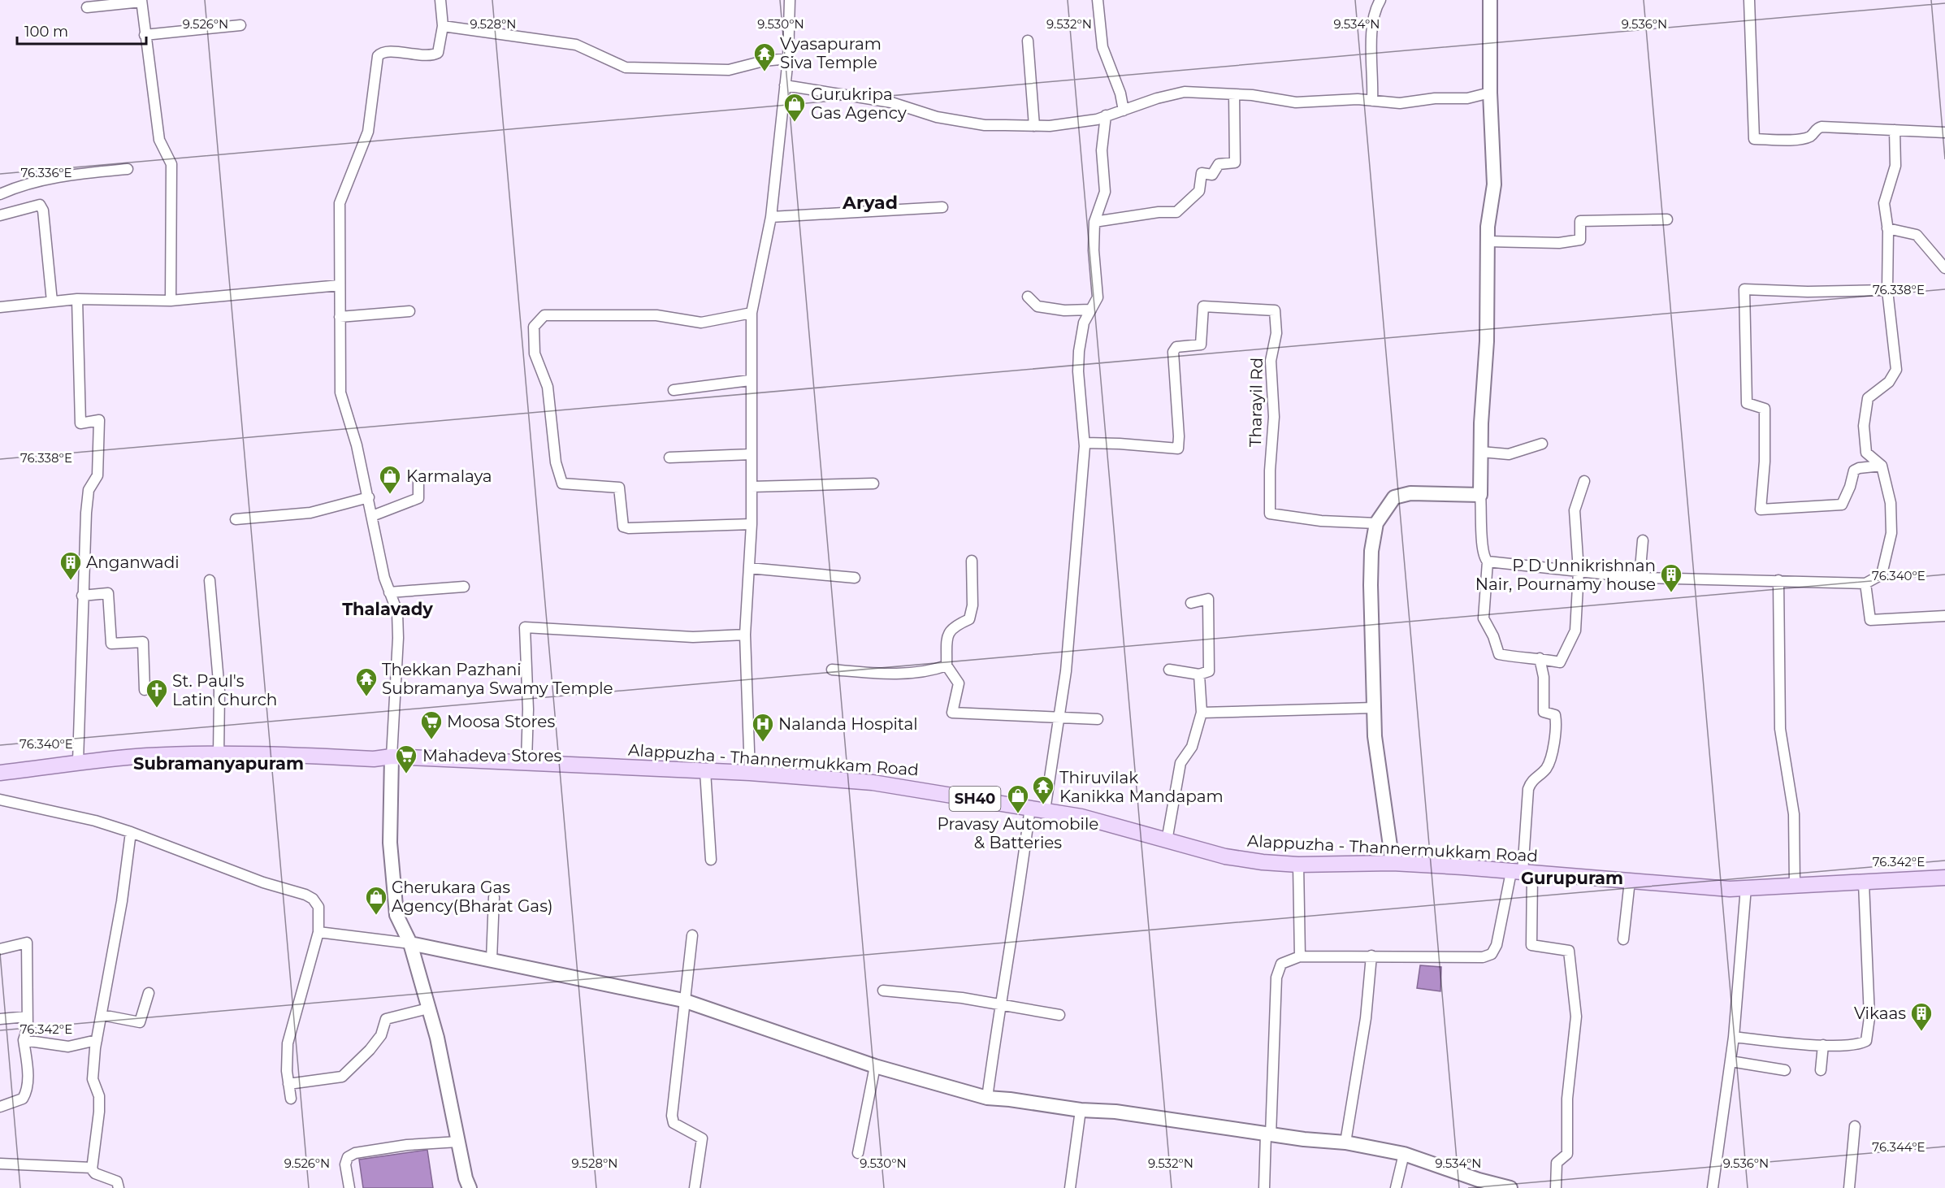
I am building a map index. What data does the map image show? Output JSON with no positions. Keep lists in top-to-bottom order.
{
  "streets": {
    "main road": ["Alappuzha - Thannermukkam Road", "SH40"],
    "street": ["Tharayil Rd"]
  },
  "districts": [
    "Aryad",
    "Thalavady",
    "Subramanyapuram",
    "Gurupuram"
  ],
  "places": {
    "temple": ["Vyasapuram Siva Temple", "Thekkan Pazhani Subramanya Swamy Temple", "Thiruvilak Kanikka Mandapam"],
    "shop": [
      "Gurukripa Gas Agency",
      "Karmalaya",
      "Pravasy Automobile & Batteries",
      "Cherukara Gas Agency(Bharat Gas)"
    ],
    "building": ["Anganwadi", "P D Unnikrishnan Nair, Pournamy house", "Vikaas"],
    "church": ["St. Paul's Latin Church"],
    "supermarket": ["Moosa Stores", "Mahadeva Stores"],
    "hospital": ["Nalanda Hospital"]
  },
  "scale_bar": "100 m",
  "coordinates": [
    "9.526°N",
    "9.528°N",
    "9.530°N",
    "9.532°N",
    "9.534°N",
    "9.536°N",
    "76.336°E",
    "76.338°E",
    "76.340°E",
    "76.342°E",
    "76.344°E"
  ]
}
